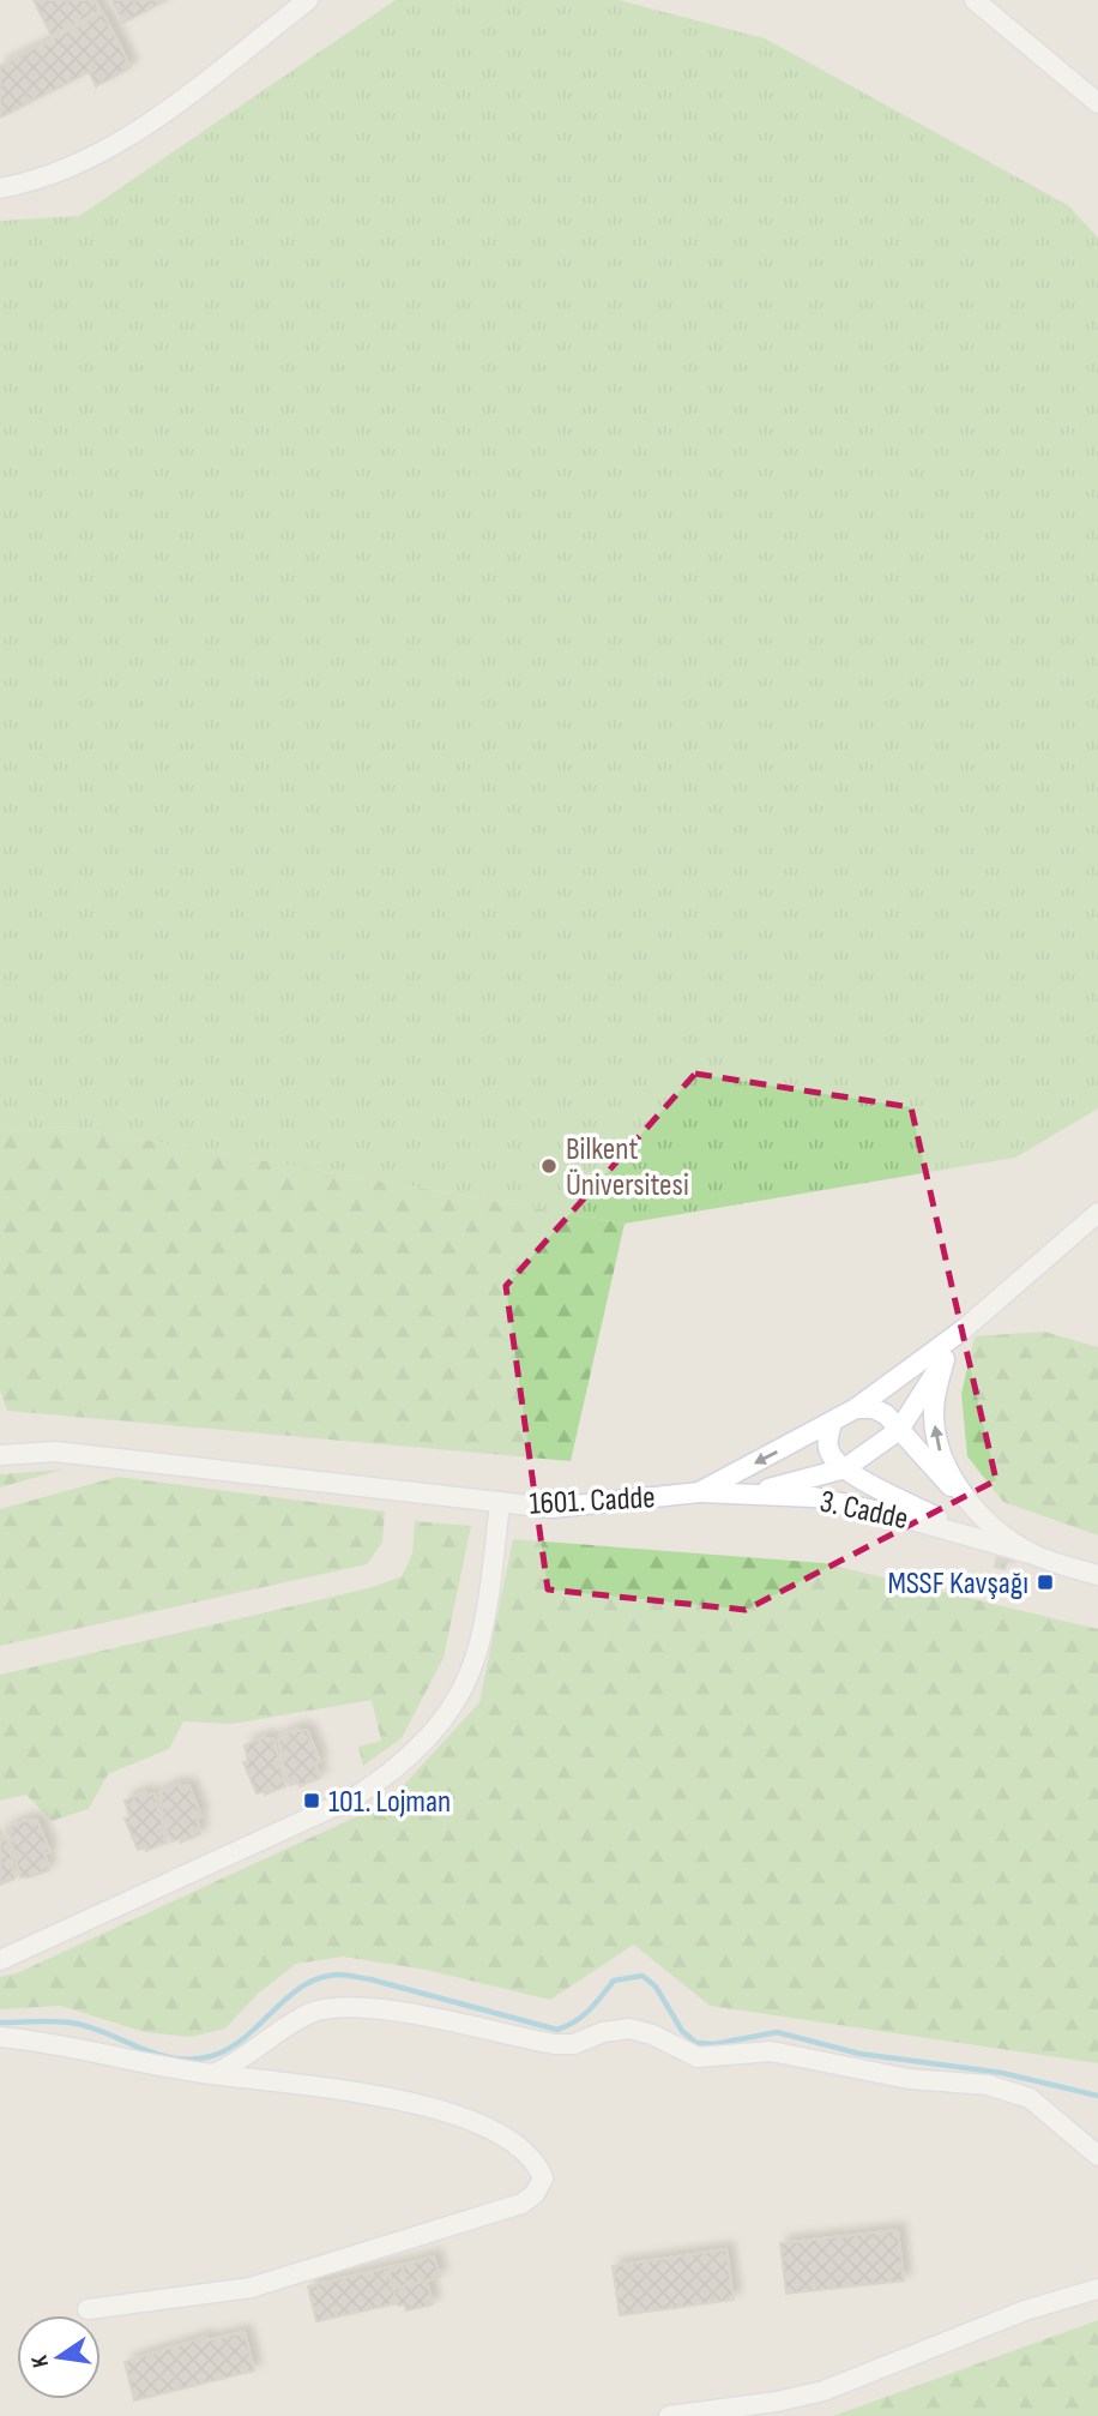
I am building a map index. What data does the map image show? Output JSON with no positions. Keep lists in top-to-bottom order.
{
  "streets": {
    "street": ["1601. Cadde", "3. Cadde"]
  },
  "crossings": [
    ["1601. Cadde", "3. Cadde"]
  ],
  "places": {
    "other": ["Bilkent Üniversitesi"],
    "transit": ["MSSF Kavşağı", "101. Lojman"]
  },
  "north": "left"
}
